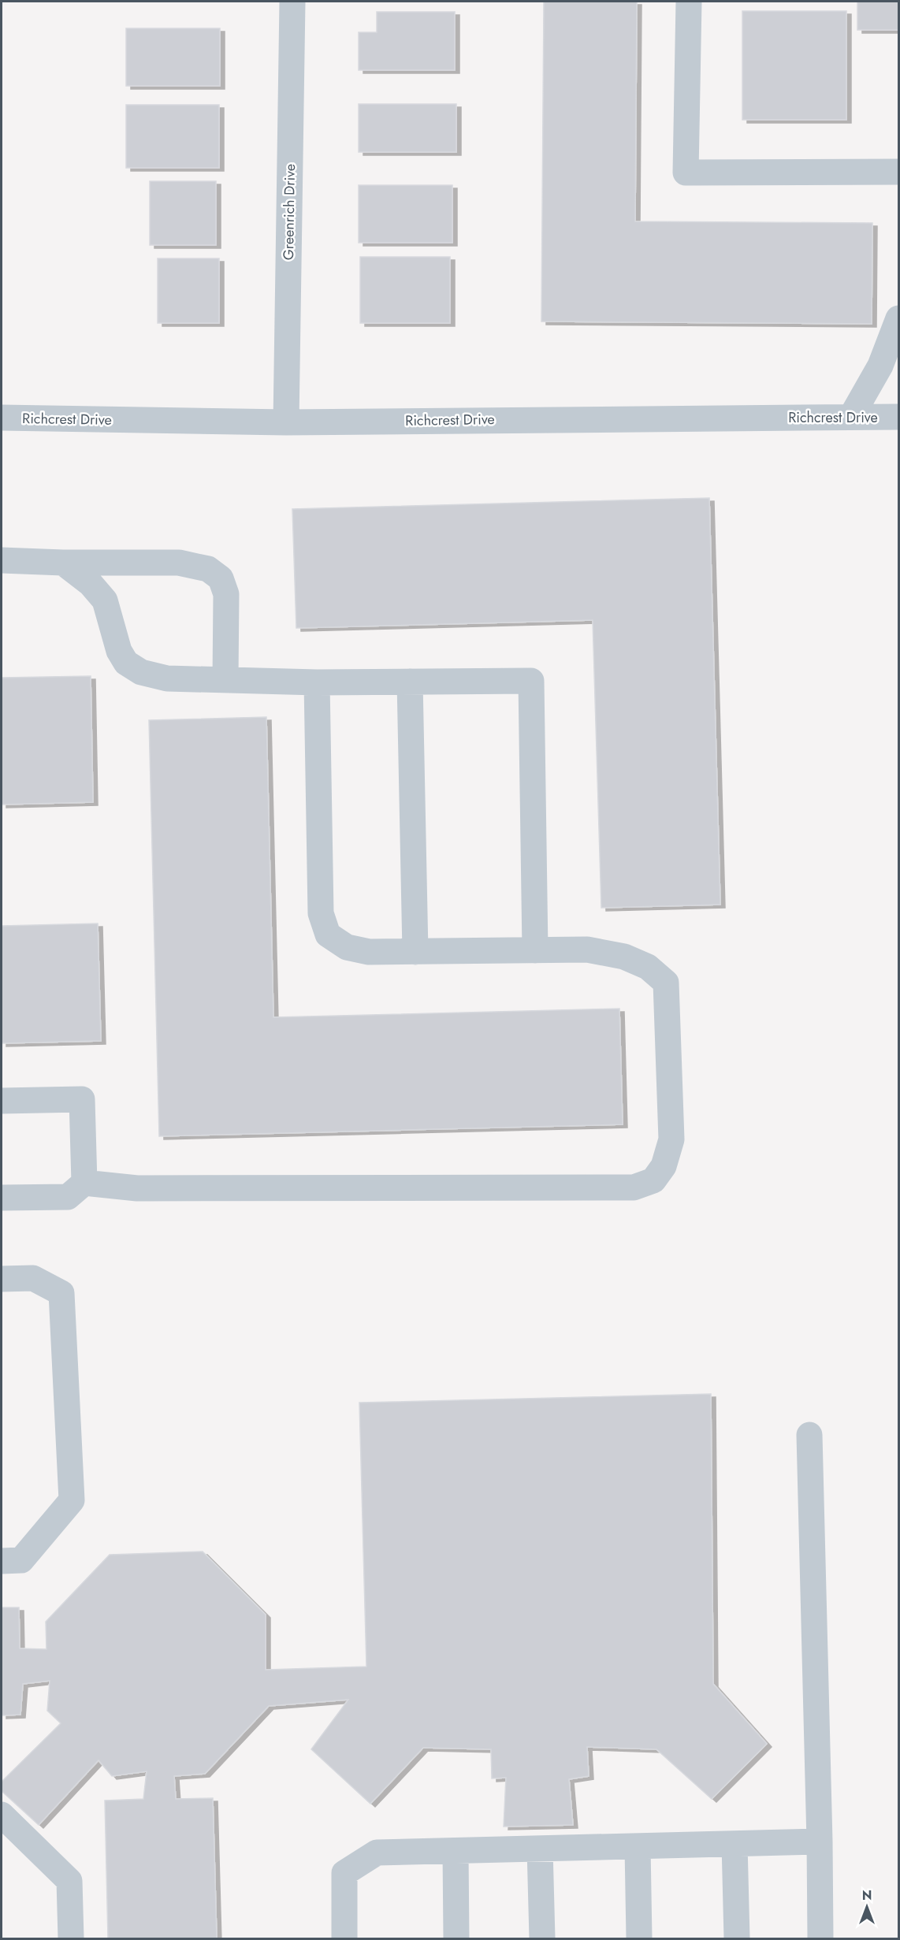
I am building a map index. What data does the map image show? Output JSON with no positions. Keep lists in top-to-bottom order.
{
  "streets": {
    "street": ["Greenrich Drive", "Richcrest Drive"]
  },
  "crossings": [
    ["Greenrich Drive", "Richcrest Drive"]
  ],
  "north": "top"
}
